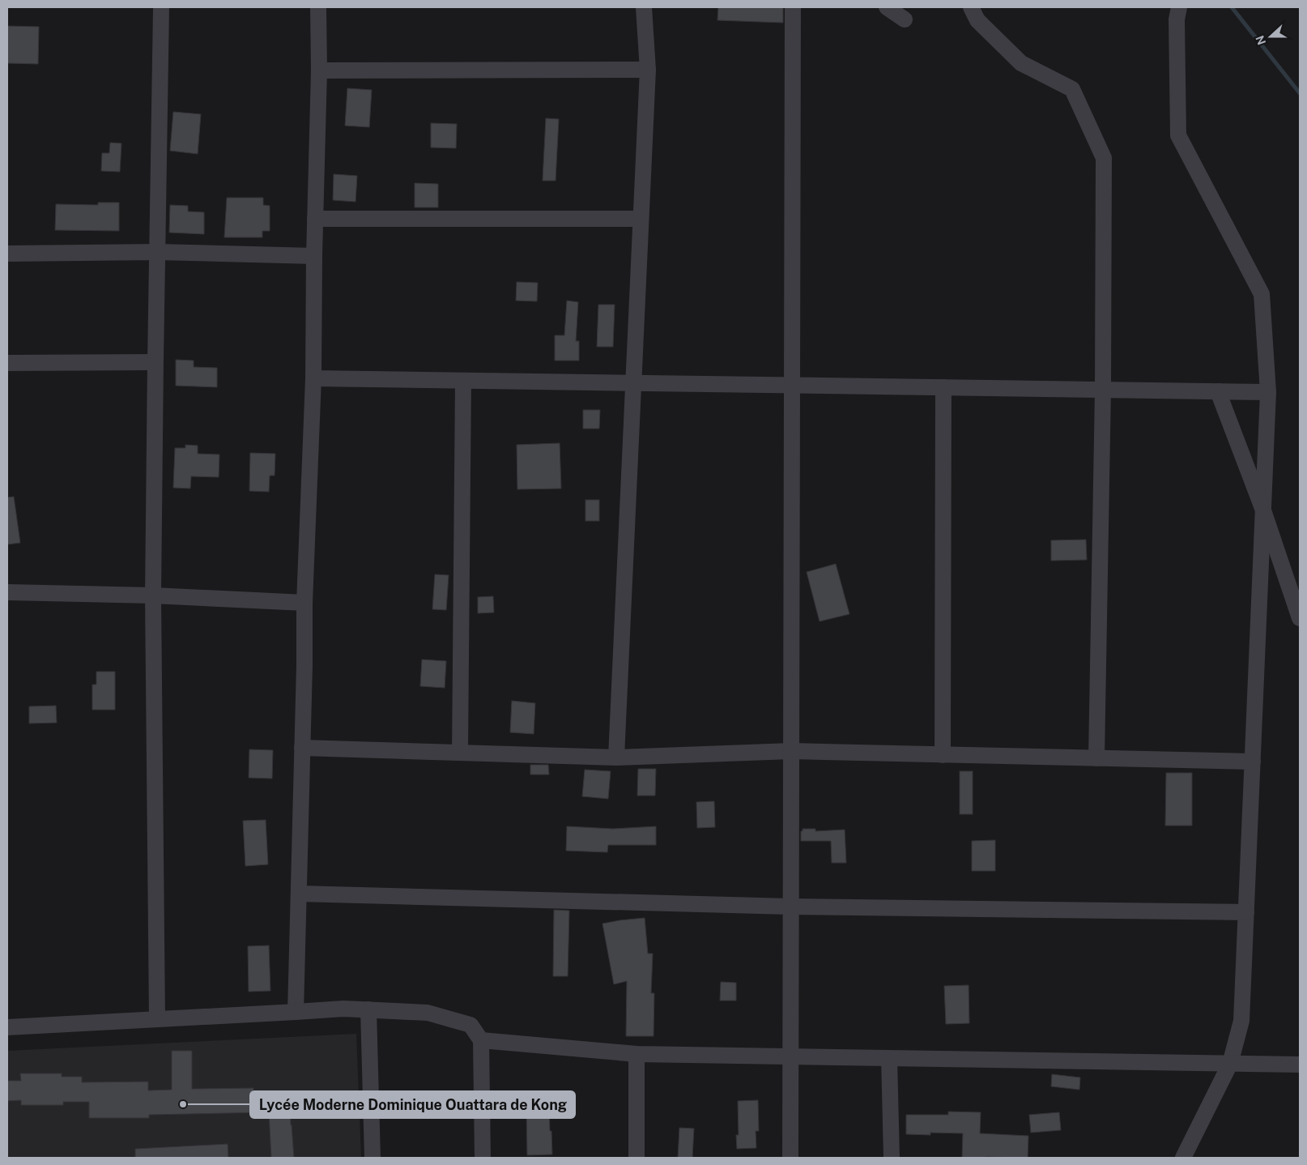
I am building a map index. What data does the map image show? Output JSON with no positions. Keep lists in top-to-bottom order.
{
  "places": ["Lycée Moderne Dominique Ouattara de Kong"],
  "north": "left"
}
